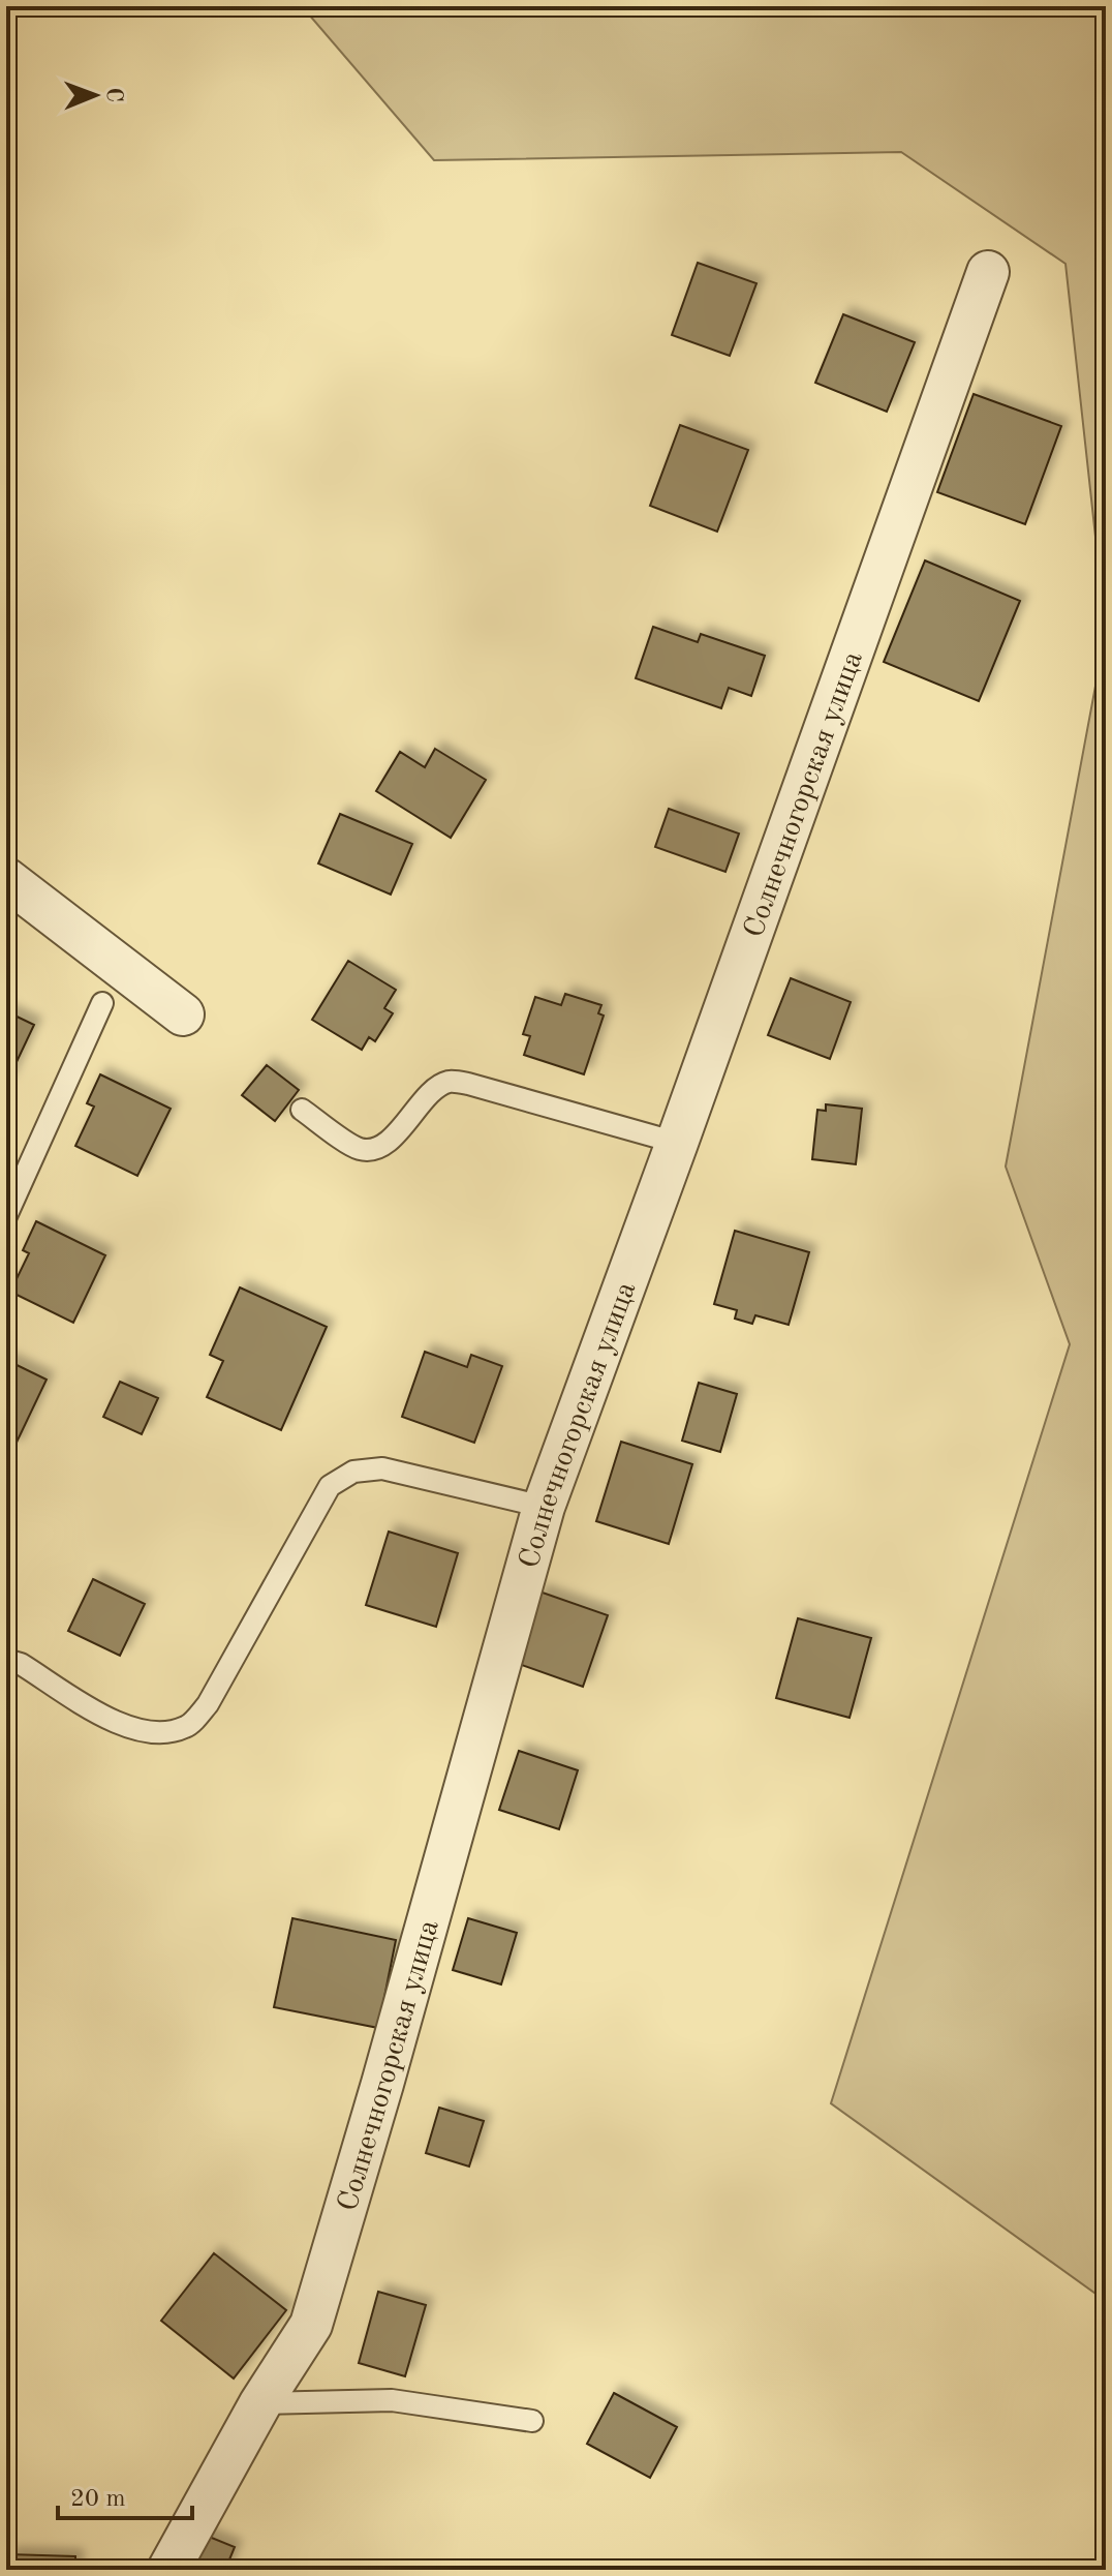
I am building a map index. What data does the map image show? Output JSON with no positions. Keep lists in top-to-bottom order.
{
  "streets": {
    "street": ["Солнечногорская улица"]
  },
  "scale_bar": "20 m",
  "north": "right"
}
